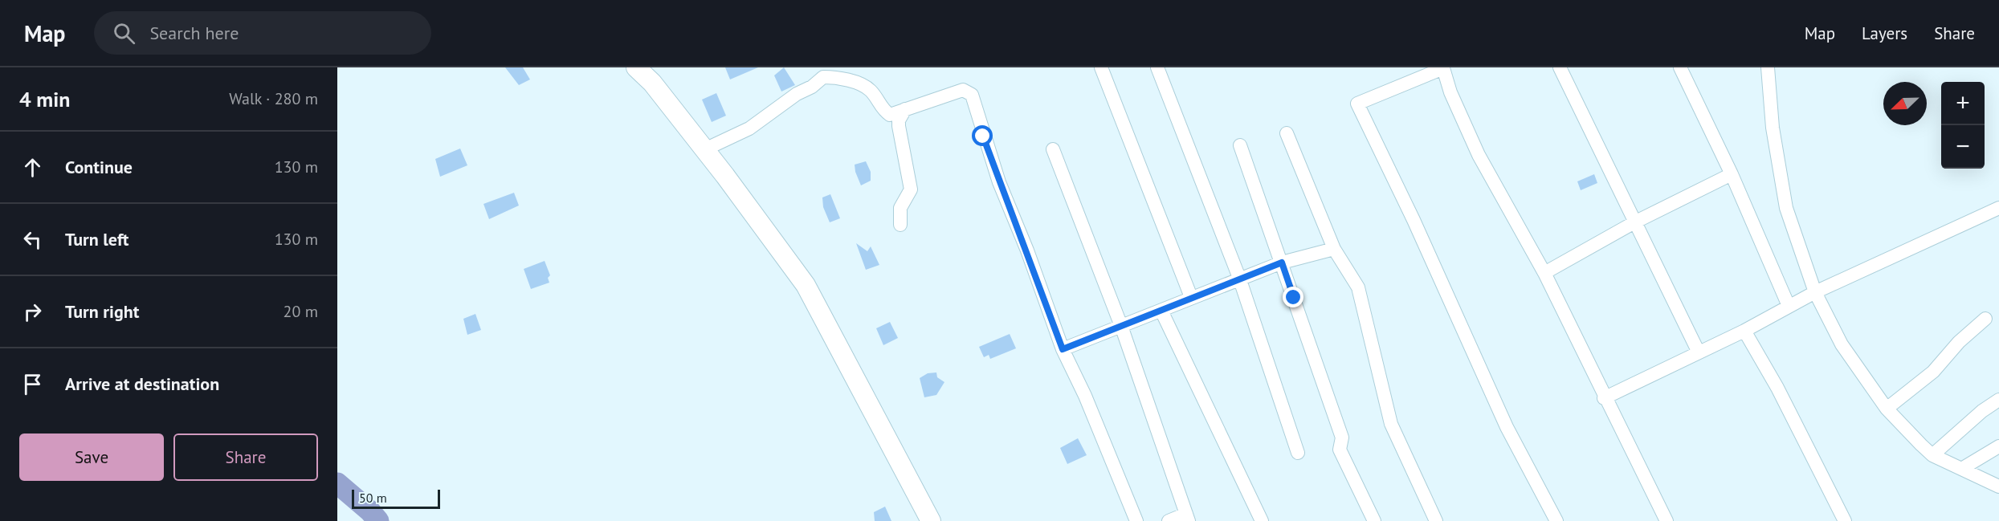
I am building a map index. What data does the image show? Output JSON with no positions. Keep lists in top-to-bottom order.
{
  "scale_bar": "50 m",
  "north": "bottom left",
  "page": {
    "header": "Map",
    "search": "Search here",
    "nav": ["Map", "Layers", "Share"],
    "heading": ["4 min", "Walk · 280 m"],
    "map_buttons": ["+", "−"],
    "list": [
      ["Continue", "130 m"],
      ["Turn left", "130 m"],
      ["Turn right", "20 m"],
      "Arrive at destination"
    ],
    "buttons": ["Save", "Share"],
    "scale": "50 m"
  }
}
